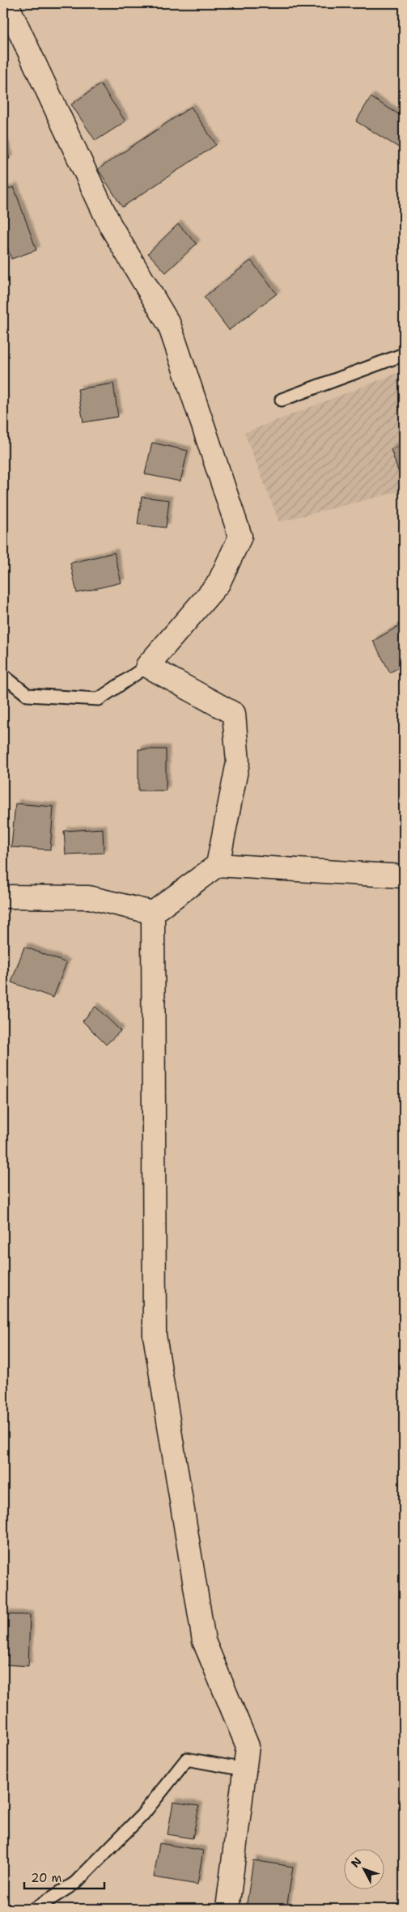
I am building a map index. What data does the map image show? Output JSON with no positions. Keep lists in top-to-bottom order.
{
  "scale_bar": "20 m",
  "north": "top left"
}
